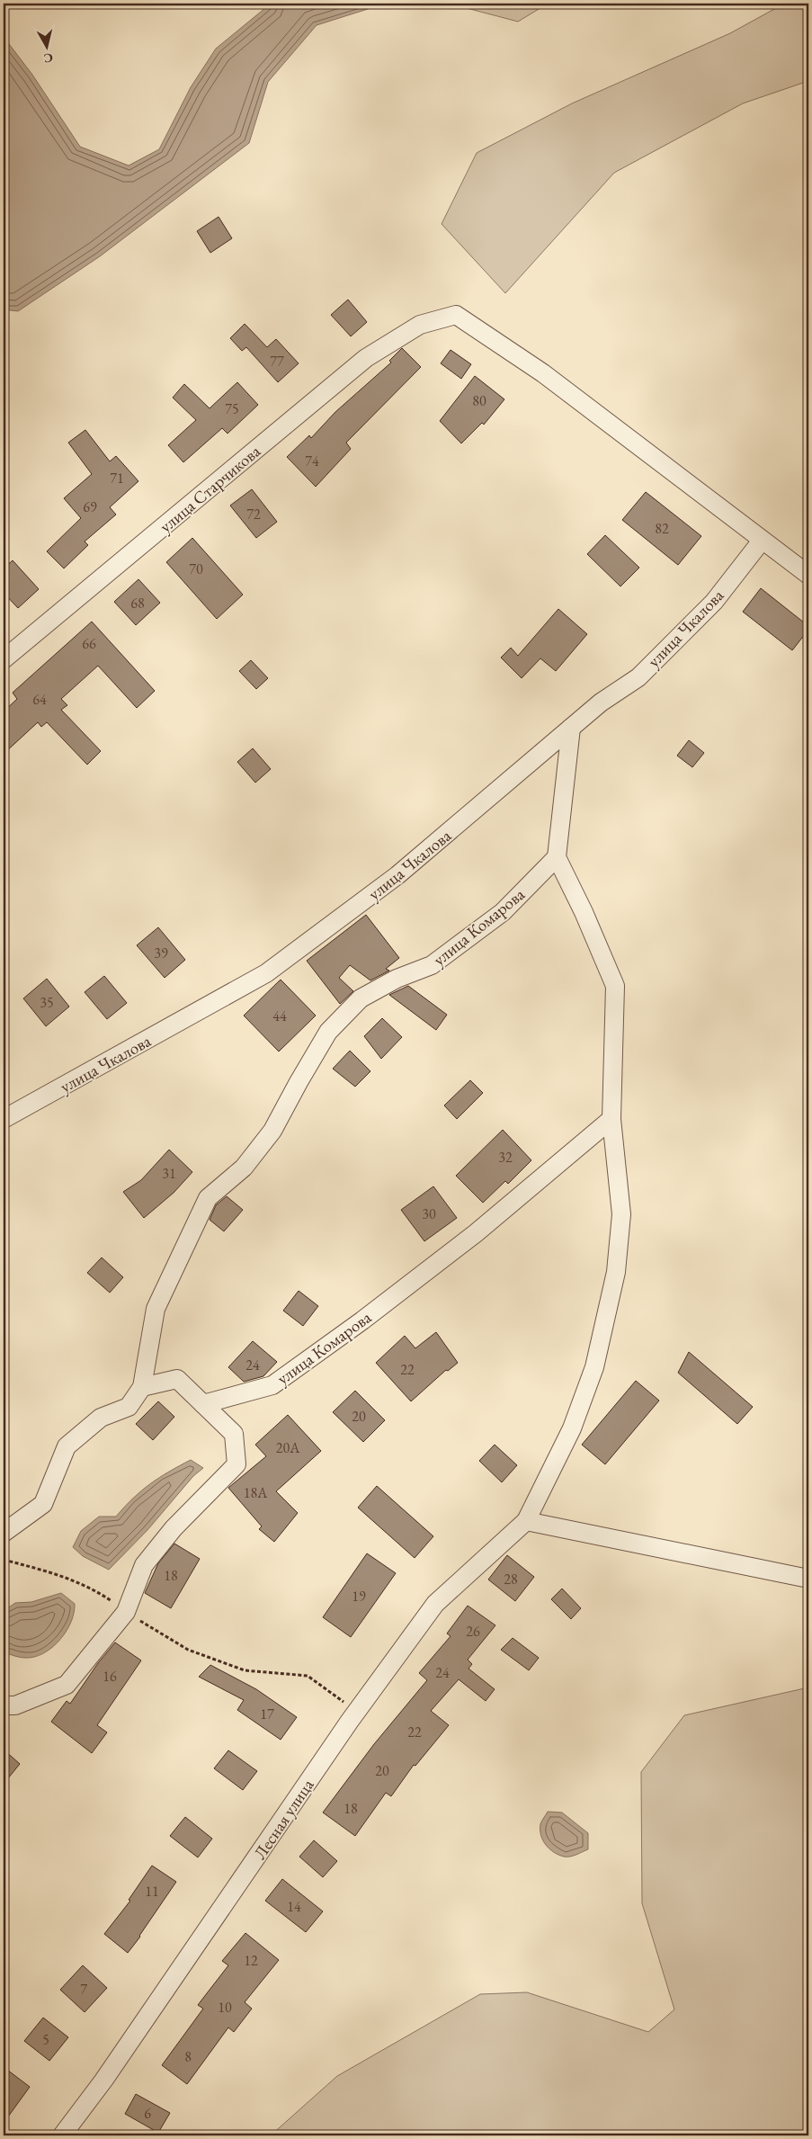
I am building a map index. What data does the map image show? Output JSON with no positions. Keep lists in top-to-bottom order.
{
  "streets": {
    "street": [
      "улица Старчикова",
      "улица Чкалова",
      "улица Комарова",
      "Лесная улица"
    ]
  },
  "crossings": [
    ["улица Старчикова", "улица Чкалова"]
  ],
  "house_numbers": [
    "77",
    "80",
    "75",
    "74",
    "71",
    "69",
    "72",
    "82",
    "70",
    "68",
    "66",
    "64",
    "39",
    "35",
    "44",
    "32",
    "31",
    "30",
    "24",
    "22",
    "20",
    "20А",
    "18А",
    "18",
    "28",
    "19",
    "26",
    "24",
    "16",
    "17",
    "22",
    "20",
    "18",
    "11",
    "14",
    "12",
    "7",
    "10",
    "5",
    "8",
    "6"
  ],
  "north": "bottom"
}
